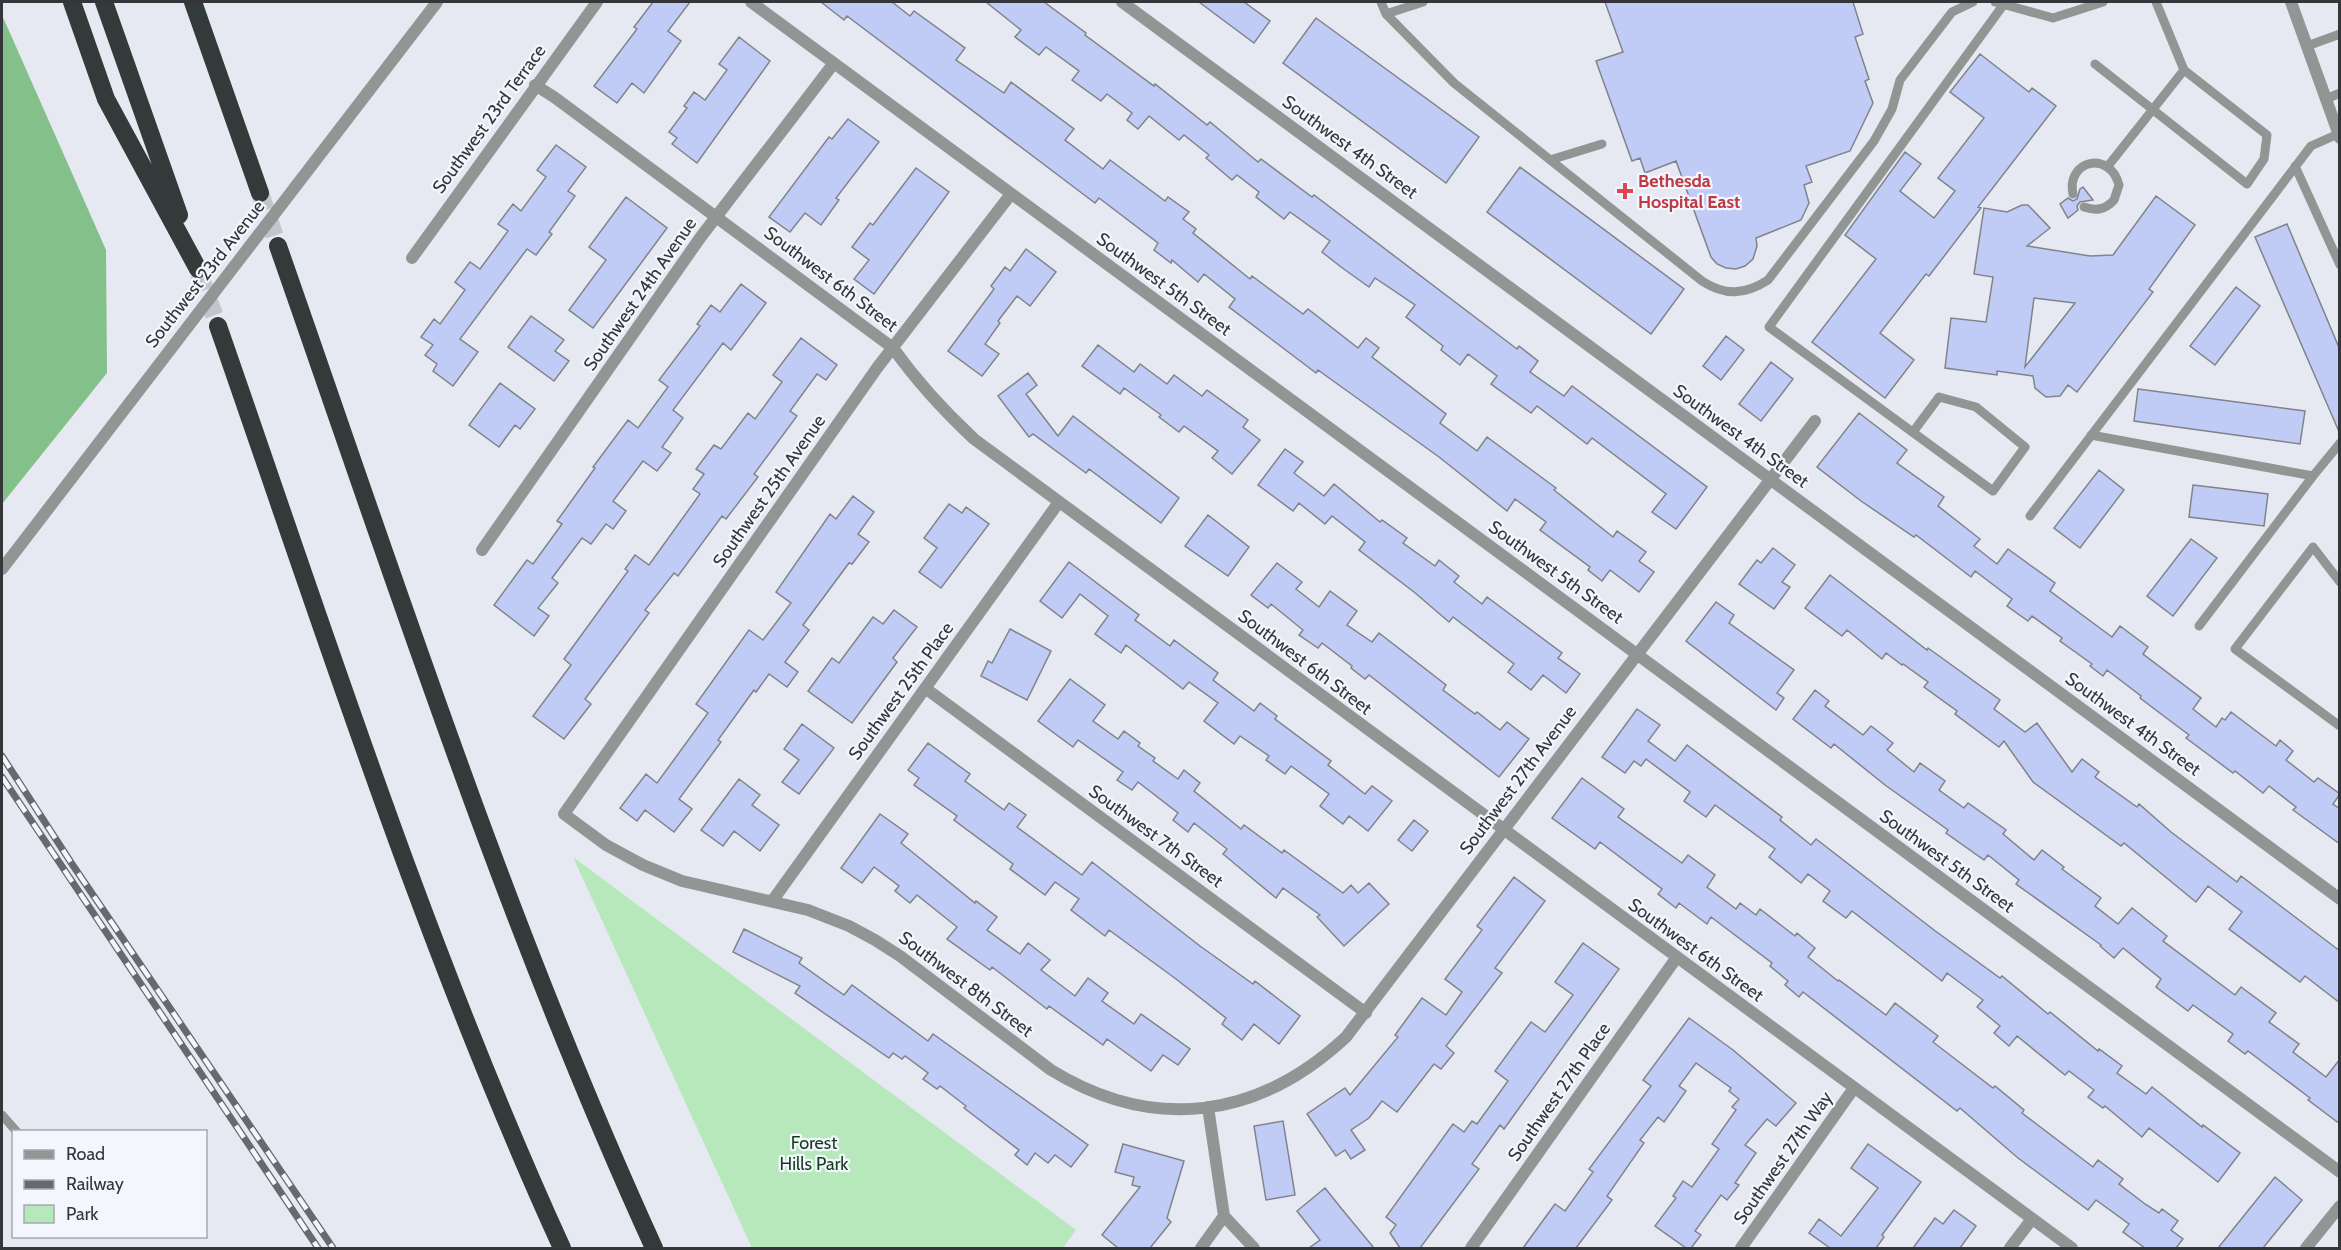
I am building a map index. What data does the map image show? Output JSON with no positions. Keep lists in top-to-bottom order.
{
  "streets": {
    "street": [
      "Southwest 23rd Terrace",
      "Southwest 4th Street",
      "Southwest 23rd Avenue",
      "Southwest 6th Street",
      "Southwest 5th Street",
      "Southwest 24th Avenue",
      "Southwest 25th Avenue",
      "Southwest 25th Place",
      "Southwest 27th Avenue",
      "Southwest 7th Street",
      "Southwest 8th Street",
      "Southwest 27th Place",
      "Southwest 27th Way"
    ]
  },
  "crossings": [
    ["Southwest 23rd Terrace", "Southwest 6th Street"],
    ["Southwest 4th Street", "Southwest 27th Avenue"],
    ["Southwest 6th Street", "Southwest 24th Avenue"],
    ["Southwest 6th Street", "Southwest 25th Avenue"],
    ["Southwest 6th Street", "Southwest 25th Place"],
    ["Southwest 6th Street", "Southwest 27th Avenue"],
    ["Southwest 6th Street", "Southwest 27th Place"],
    ["Southwest 6th Street", "Southwest 27th Way"],
    ["Southwest 5th Street", "Southwest 24th Avenue"],
    ["Southwest 5th Street", "Southwest 25th Avenue"],
    ["Southwest 5th Street", "Southwest 27th Avenue"],
    ["Southwest 25th Avenue", "Southwest 8th Street"],
    ["Southwest 25th Place", "Southwest 7th Street"],
    ["Southwest 25th Place", "Southwest 8th Street"],
    ["Southwest 27th Avenue", "Southwest 7th Street"],
    ["Southwest 27th Avenue", "Southwest 8th Street"]
  ],
  "parks": ["Forest Hills Park"],
  "places": {
    "health": ["Bethesda Hospital East"]
  },
  "legend": ["Road", "Railway", "Park"]
}
